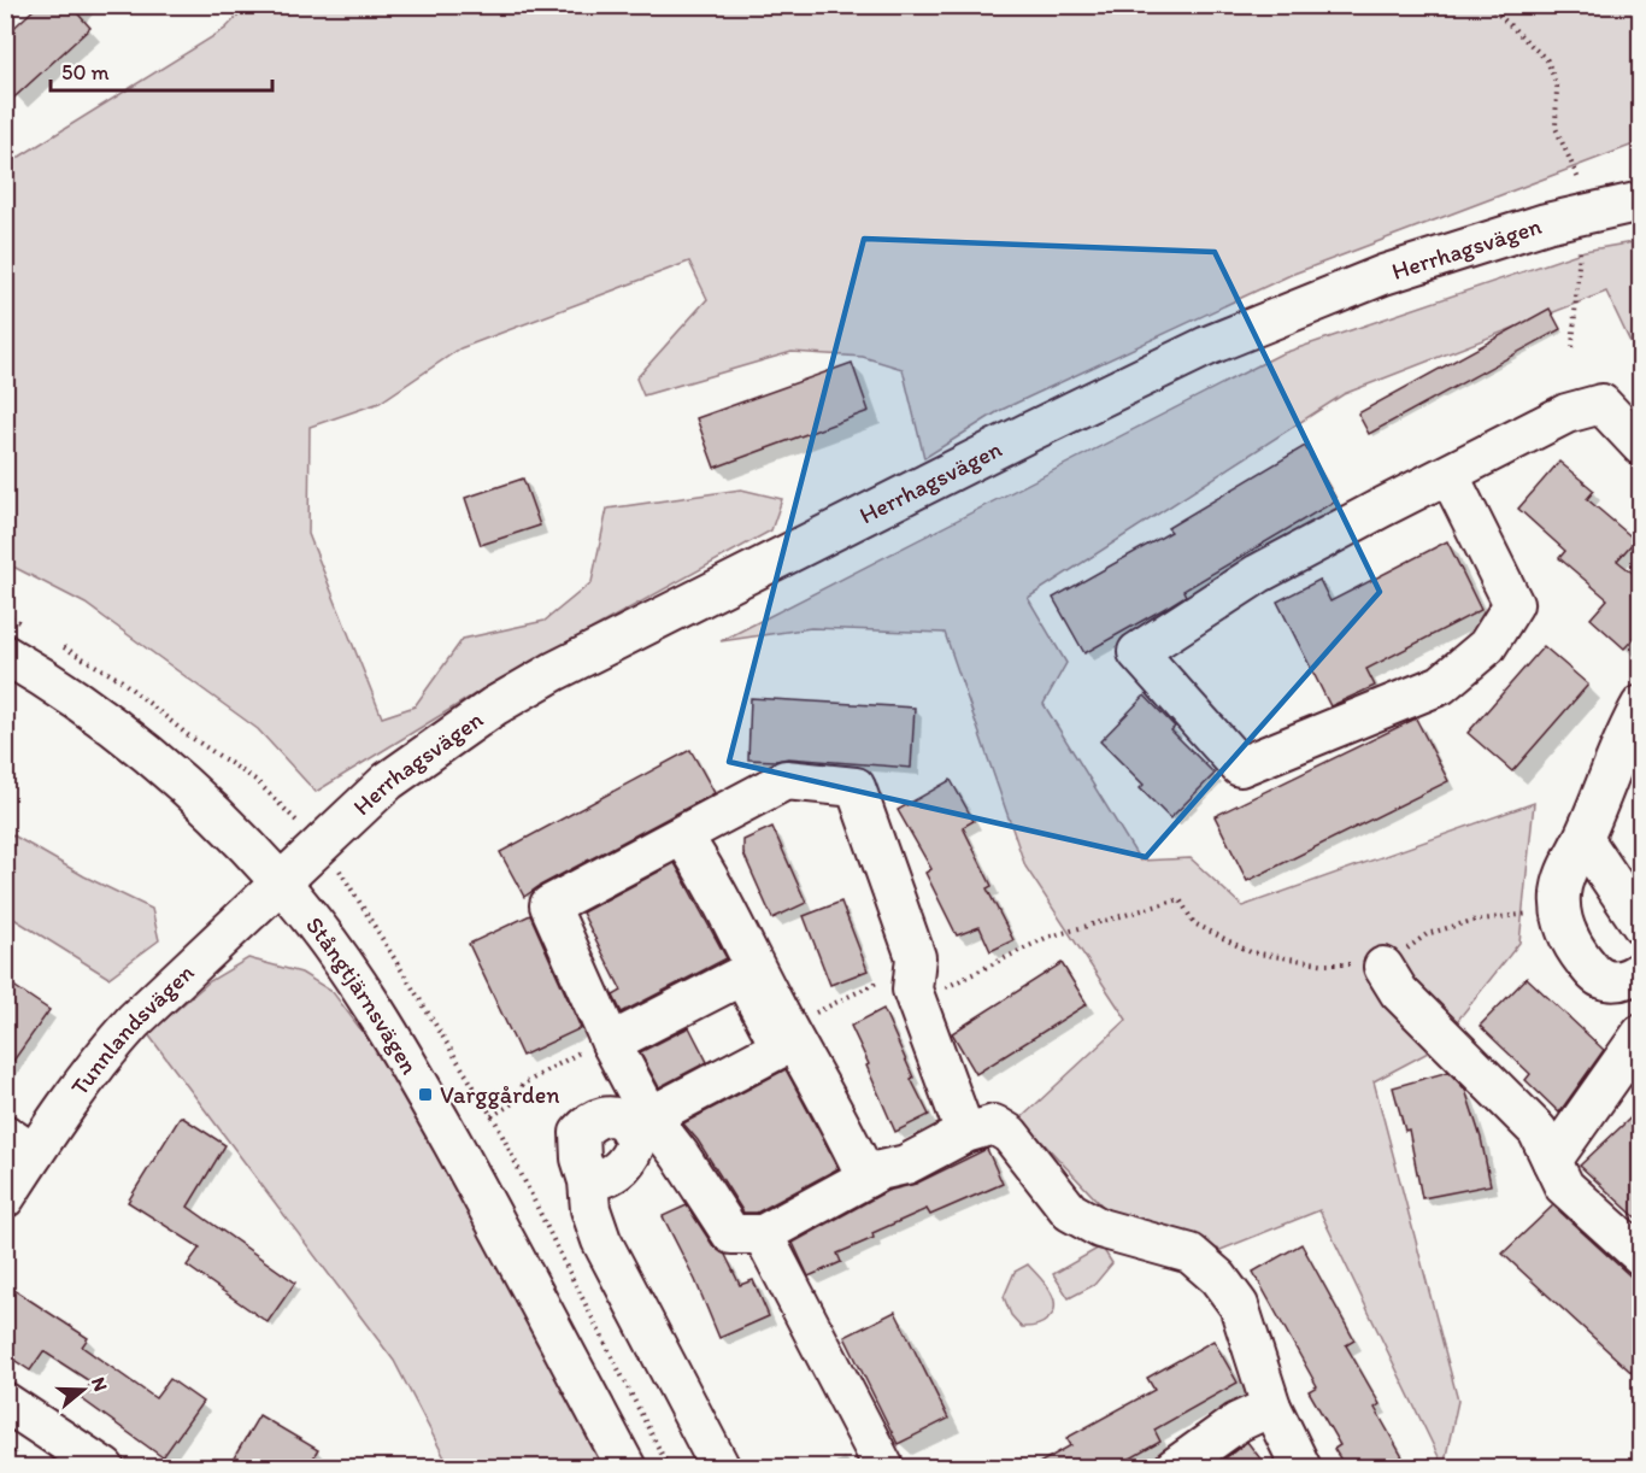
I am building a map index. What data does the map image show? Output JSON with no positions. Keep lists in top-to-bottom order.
{
  "streets": {
    "street": ["Herrhagsvägen", "Stångtjärnsvägen", "Tunnlandsvägen"]
  },
  "crossings": [
    ["Herrhagsvägen", "Stångtjärnsvägen"],
    ["Herrhagsvägen", "Tunnlandsvägen"],
    ["Stångtjärnsvägen", "Tunnlandsvägen"]
  ],
  "places": {
    "transit": ["Varggården"]
  },
  "scale_bar": "50 m",
  "north": "right"
}
